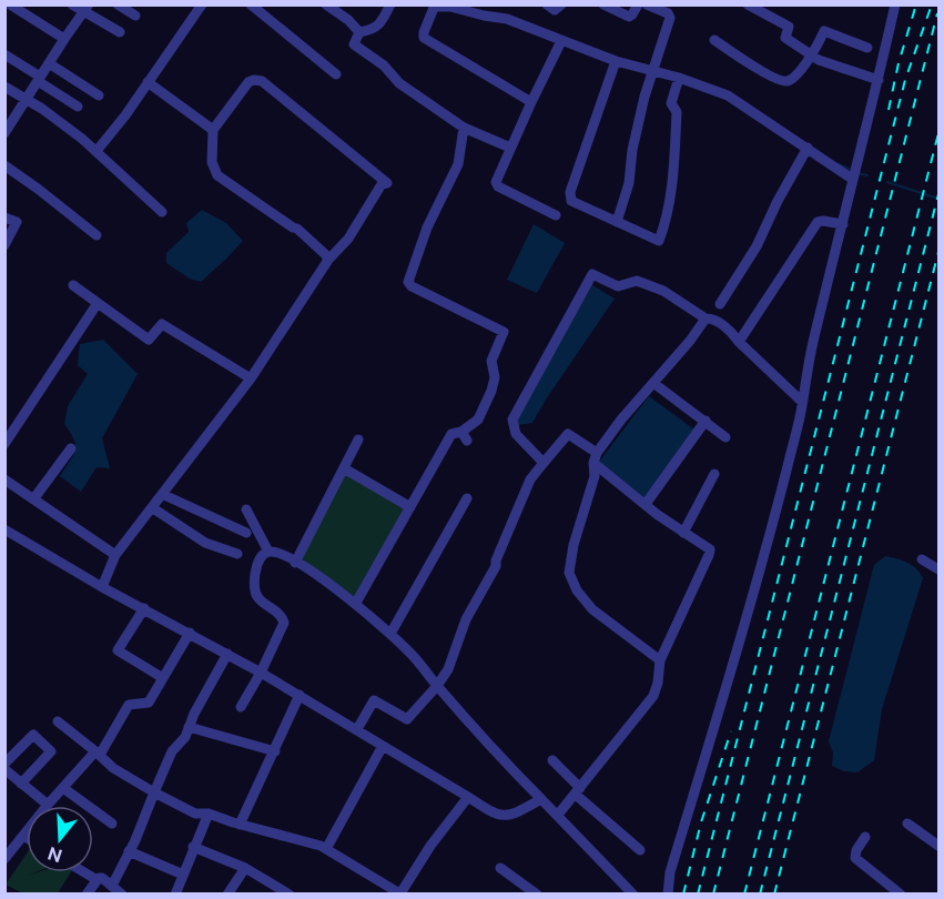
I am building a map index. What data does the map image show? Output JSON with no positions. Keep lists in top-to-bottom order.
{
  "north": "bottom"
}
